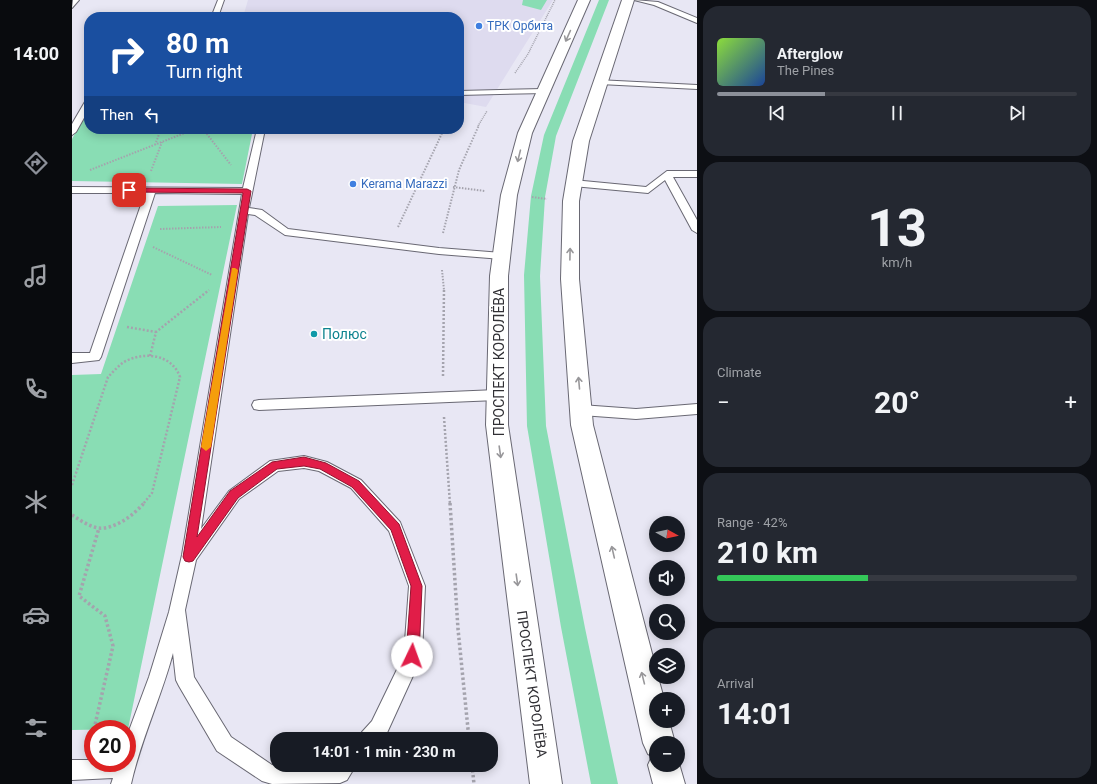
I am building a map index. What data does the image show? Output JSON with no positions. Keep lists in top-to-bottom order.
{
  "streets": {
    "main road": ["ПРОСПЕКТ КОРОЛЁВА"]
  },
  "places": ["ТРК Орбита", "Kerama Marazzi", "Полюс"],
  "north": "right",
  "page": {
    "tabs": "14:00",
    "turn": ["80 m", "Turn right"],
    "song": ["Afterglow", "The Pines"],
    "then": "Then",
    "tile": [
      ["13", "km/h"],
      "Climate",
      ["Range · 42%", "210 km"],
      ["Arrival", "14:01"]
    ],
    "heat": ["−", "20°", "+"],
    "map_buttons": ["+", "−"],
    "limit": "20",
    "trip": "14:01 · 1 min · 230 m"
  }
}
